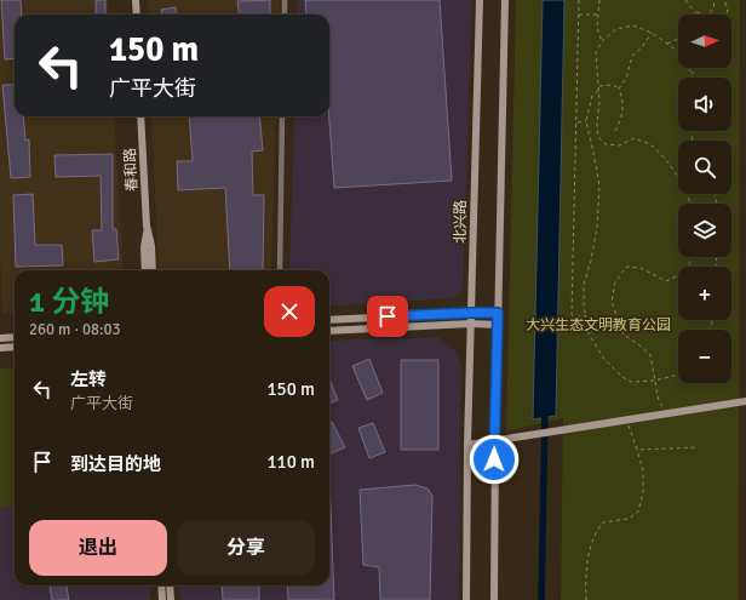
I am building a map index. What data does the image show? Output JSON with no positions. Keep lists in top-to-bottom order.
{
  "streets": {
    "main road": ["春和路", "北兴路"]
  },
  "parks": ["大兴生态文明教育公园"],
  "north": "right",
  "page": {
    "map_buttons": ["+", "−"],
    "turn": ["150 m", "广平大街"],
    "heading": ["1 分钟", "260 m · 08:03"],
    "list": [
      {
        "name": "左转",
        "note": "广平大街",
        "value": "150 m"
      },
      {
        "name": "到达目的地",
        "value": "110 m"
      }
    ],
    "buttons": ["退出", "分享"]
  }
}
